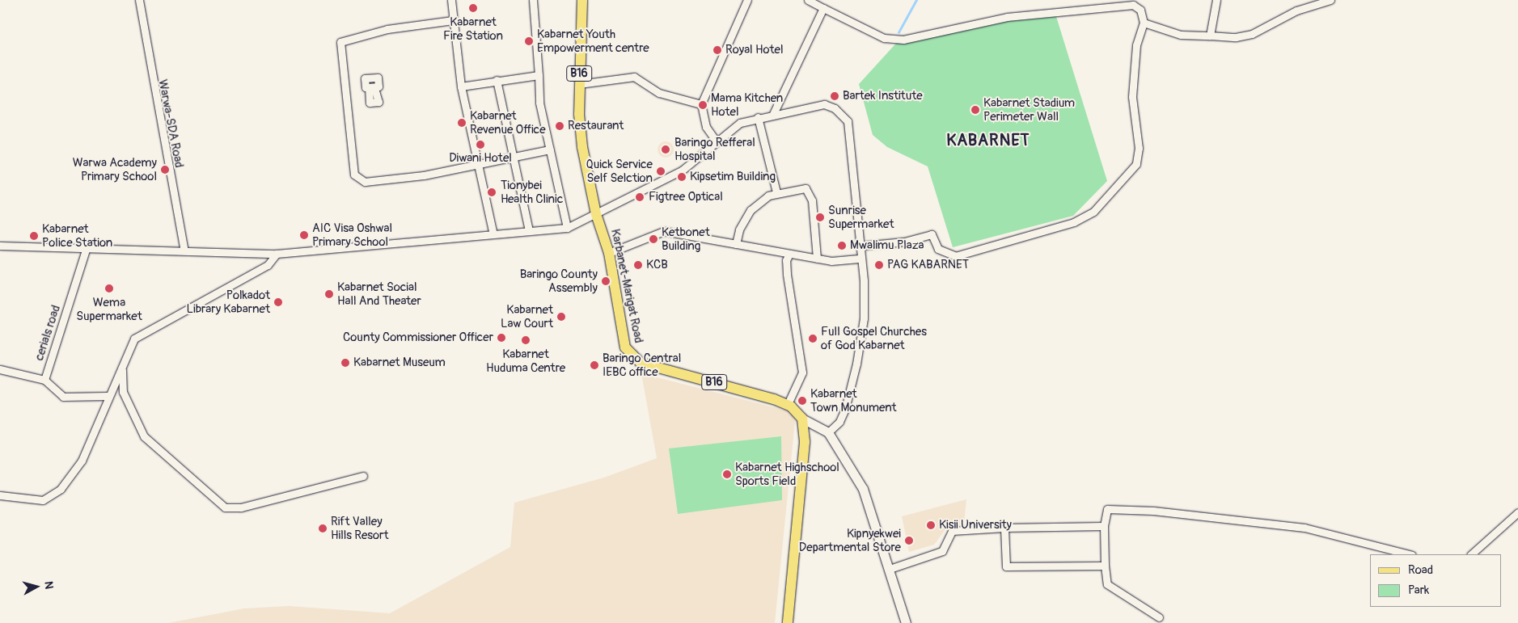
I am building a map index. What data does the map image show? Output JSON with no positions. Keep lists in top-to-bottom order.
{
  "streets": {
    "main road": ["B16", "Karbanet-Marigat Road"],
    "street": ["Warwa-SDA Road", "cerials road"]
  },
  "crossings": [
    ["B16", "Karbanet-Marigat Road"]
  ],
  "districts": ["KABARNET"],
  "places": [
    "Kabarnet Fire Station",
    "Kabarnet Youth Empowerment centre",
    "Royal Hotel",
    "Bartek Institute",
    "Mama Kitchen Hotel",
    "Kabarnet Stadium Perimeter Wall",
    "Kabarnet Revenue Office",
    "Restaurant",
    "Diwani Hotel",
    "Baringo Refferal Hospital",
    "Warwa Academy Primary School",
    "Quick Service Self Selction",
    "Kipsetim Building",
    "Tionybei Health Clinic",
    "Figtree Optical",
    "Sunrise Supermarket",
    "AIC Visa Oshwal Primary School",
    "Kabarnet Police Station",
    "Ketbonet Building",
    "Mwalimu Plaza",
    "KCB",
    "PAG KABARNET",
    "Baringo County Assembly",
    "Wema Supermarket",
    "Kabarnet Social Hall And Theater",
    "Polkadot Library Kabarnet",
    "Kabarnet Law Court",
    "County Commissioner Officer",
    "Full Gospel Churches of God Kabarnet",
    "Kabarnet Huduma Centre",
    "Kabarnet Museum",
    "Baringo Central IEBC office",
    "Kabarnet Town Monument",
    "Kabarnet Highschool Sports Field",
    "Kisii University",
    "Rift Valley Hills Resort",
    "Kipnyekwei Departmental Store"
  ],
  "legend": ["Road", "Park"],
  "north": "right"
}
